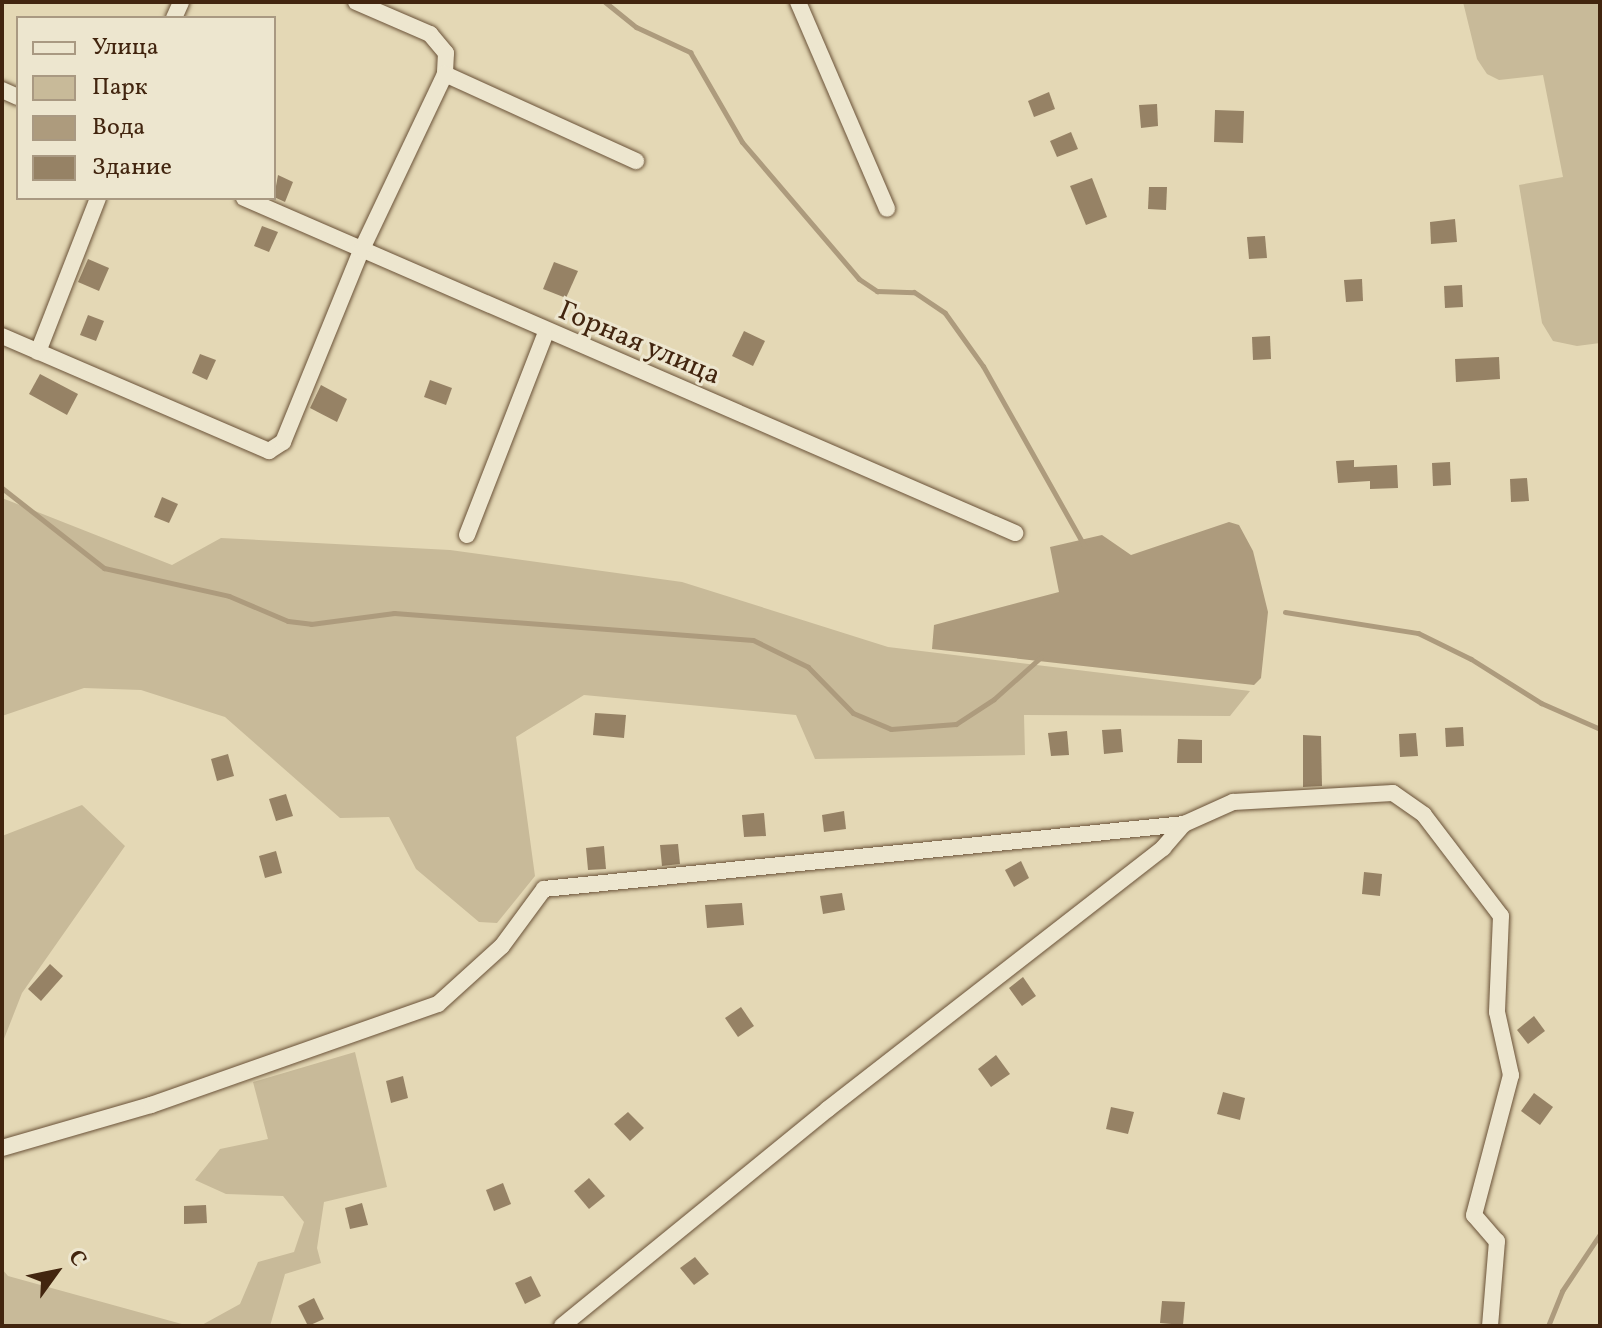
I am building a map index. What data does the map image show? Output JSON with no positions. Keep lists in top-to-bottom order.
{
  "streets": {
    "street": ["Горная улица"]
  },
  "legend": [
    "Улица",
    "Парк",
    "Вода",
    "Здание"
  ],
  "north": "top right"
}
